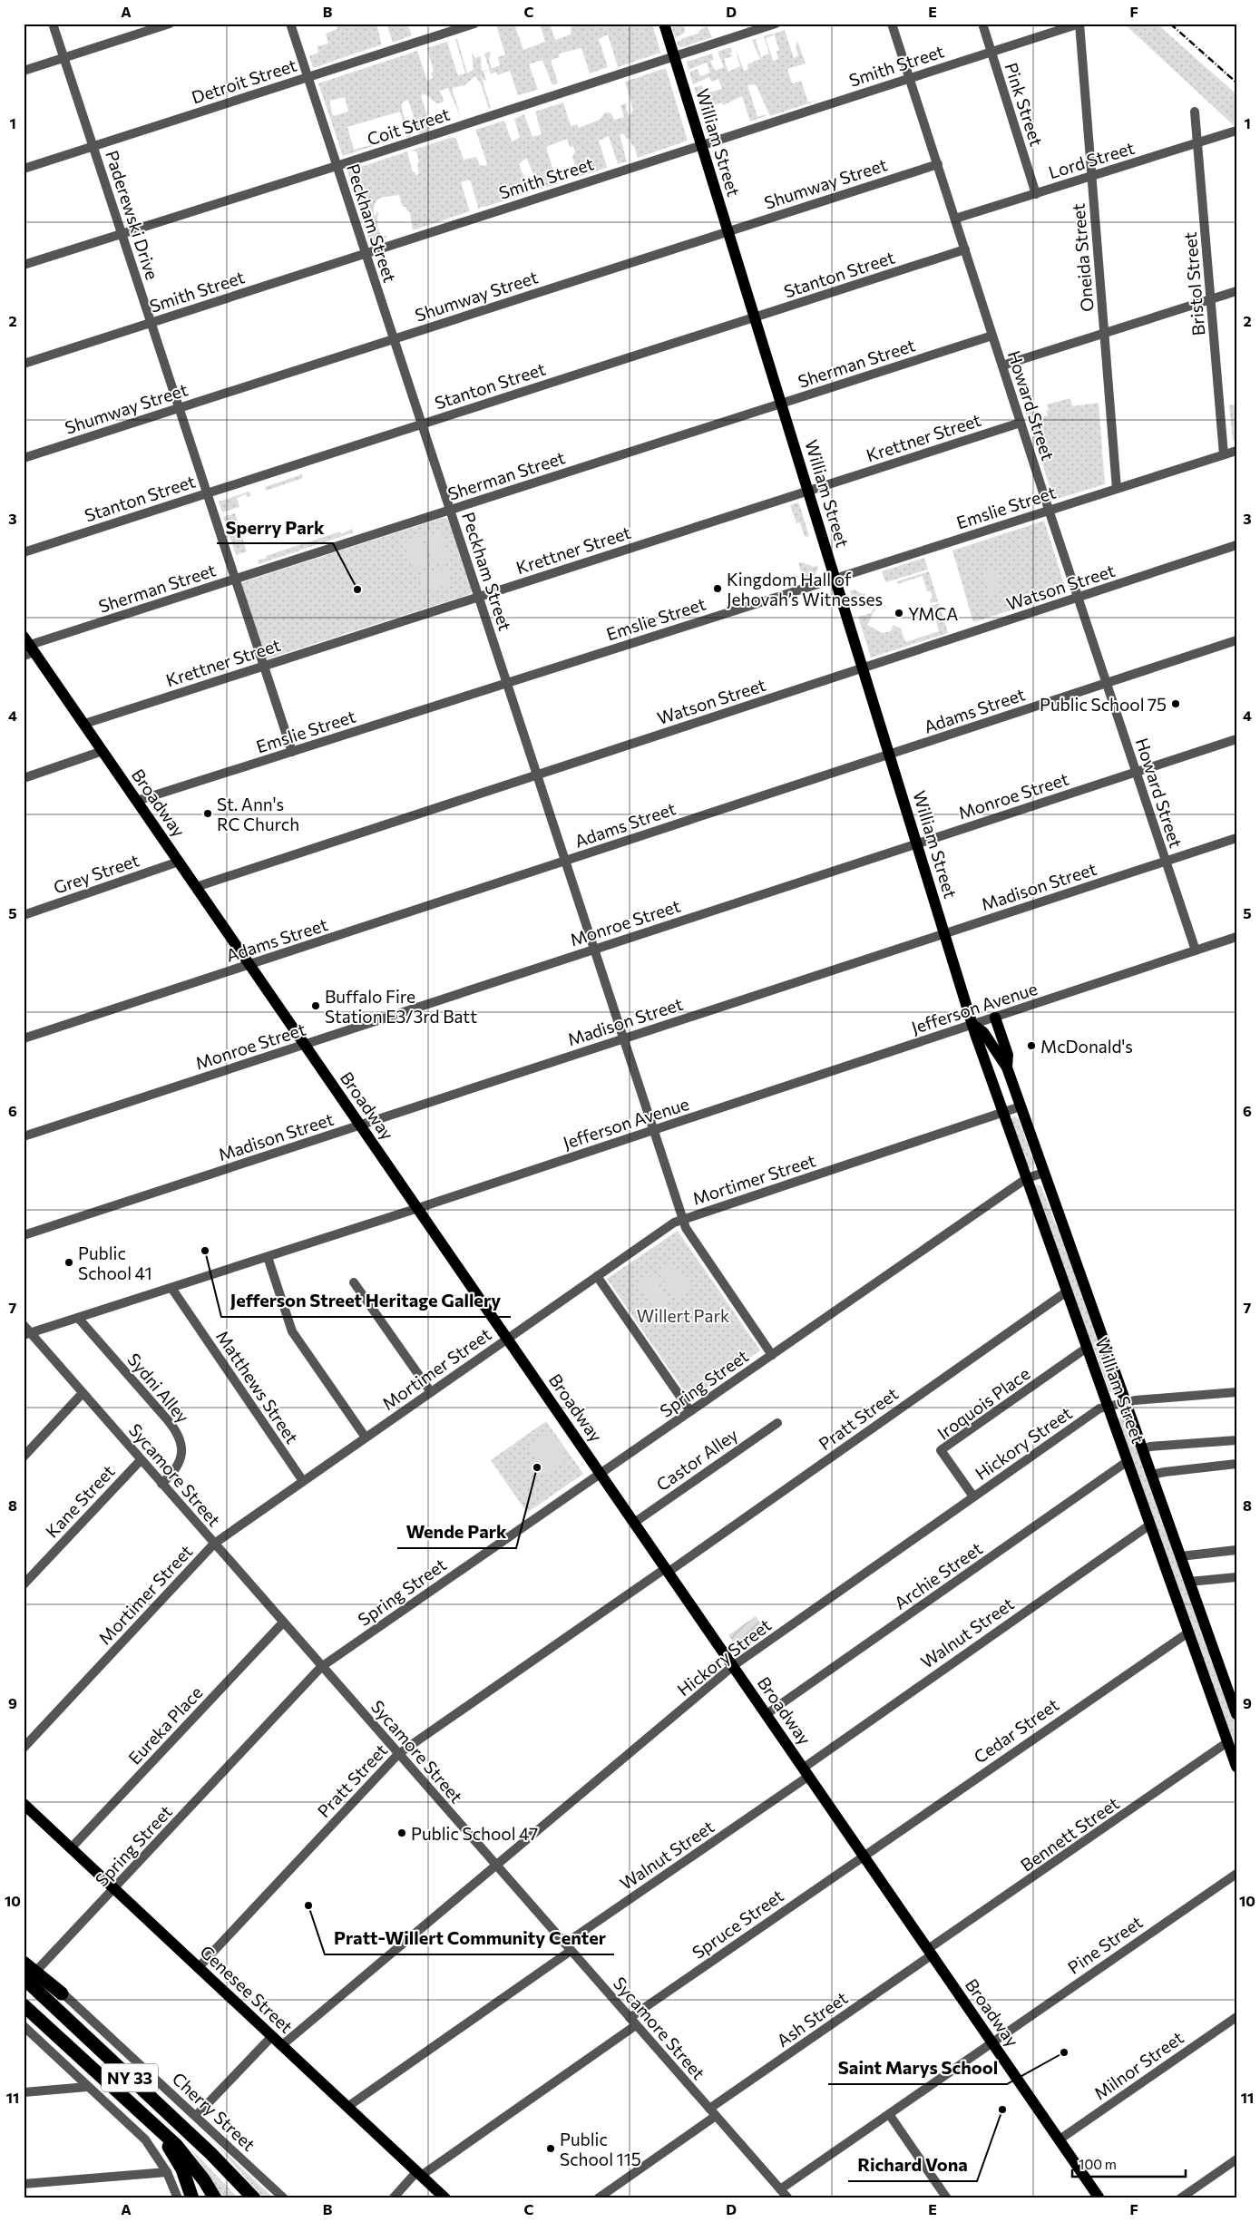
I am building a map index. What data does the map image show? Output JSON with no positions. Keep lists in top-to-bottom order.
{
  "streets": {
    "highway": ["NY 33"],
    "main road": ["William Street", "Broadway", "Genesee Street"],
    "street": [
      "Smith Street",
      "Detroit Street",
      "Pink Street",
      "Coit Street",
      "Lord Street",
      "Shumway Street",
      "Paderewski Drive",
      "Peckham Street",
      "Oneida Street",
      "Stanton Street",
      "Bristol Street",
      "Sherman Street",
      "Howard Street",
      "Krettner Street",
      "Emslie Street",
      "Watson Street",
      "Adams Street",
      "Monroe Street",
      "Grey Street",
      "Madison Street",
      "Jefferson Avenue",
      "Mortimer Street",
      "Spring Street",
      "Matthews Street",
      "Sydni Alley",
      "Iroquois Place",
      "Pratt Street",
      "Hickory Street",
      "Castor Alley",
      "Sycamore Street",
      "Kane Street",
      "Archie Street",
      "Walnut Street",
      "Eureka Place",
      "Cedar Street",
      "Bennett Street",
      "Spruce Street",
      "Pine Street",
      "Ash Street",
      "Milnor Street",
      "Cherry Street"
    ]
  },
  "crossings": [
    ["Smith Street", "Pink Street"],
    ["Smith Street", "William Street"],
    ["Smith Street", "Paderewski Drive"],
    ["Smith Street", "Peckham Street"],
    ["Smith Street", "Oneida Street"],
    ["Smith Street", "Howard Street"],
    ["Detroit Street", "Paderewski Drive"],
    ["Detroit Street", "Peckham Street"],
    ["Pink Street", "Lord Street"],
    ["Coit Street", "William Street"],
    ["Coit Street", "Paderewski Drive"],
    ["Coit Street", "Peckham Street"],
    ["William Street", "Shumway Street"],
    ["William Street", "Stanton Street"],
    ["William Street", "Sherman Street"],
    ["William Street", "Krettner Street"],
    ["William Street", "Emslie Street"],
    ["William Street", "Watson Street"],
    ["William Street", "Adams Street"],
    ["William Street", "Monroe Street"],
    ["William Street", "Madison Street"],
    ["William Street", "Jefferson Avenue"],
    ["William Street", "Mortimer Street"],
    ["William Street", "Spring Street"],
    ["William Street", "Iroquois Place"],
    ["William Street", "Pratt Street"],
    ["William Street", "Hickory Street"],
    ["William Street", "Archie Street"],
    ["William Street", "Walnut Street"],
    ["William Street", "Cedar Street"],
    ["William Street", "Bennett Street"],
    ["Lord Street", "Oneida Street"],
    ["Lord Street", "Bristol Street"],
    ["Lord Street", "Howard Street"],
    ["Shumway Street", "Paderewski Drive"],
    ["Shumway Street", "Peckham Street"],
    ["Shumway Street", "Howard Street"],
    ["Paderewski Drive", "Stanton Street"],
    ["Paderewski Drive", "Sherman Street"],
    ["Paderewski Drive", "Krettner Street"],
    ["Paderewski Drive", "Emslie Street"],
    ["Peckham Street", "Stanton Street"],
    ["Peckham Street", "Sherman Street"],
    ["Peckham Street", "Krettner Street"],
    ["Peckham Street", "Emslie Street"],
    ["Peckham Street", "Watson Street"],
    ["Peckham Street", "Adams Street"],
    ["Peckham Street", "Monroe Street"],
    ["Peckham Street", "Madison Street"],
    ["Peckham Street", "Jefferson Avenue"],
    ["Peckham Street", "Mortimer Street"],
    ["Peckham Street", "Spring Street"],
    ["Oneida Street", "Emslie Street"],
    ["Stanton Street", "Howard Street"],
    ["Bristol Street", "Emslie Street"],
    ["Sherman Street", "Howard Street"],
    ["Sherman Street", "Broadway"],
    ["Howard Street", "Krettner Street"],
    ["Howard Street", "Emslie Street"],
    ["Howard Street", "Watson Street"],
    ["Howard Street", "Adams Street"],
    ["Howard Street", "Monroe Street"],
    ["Howard Street", "Madison Street"],
    ["Howard Street", "Jefferson Avenue"],
    ["Krettner Street", "Broadway"],
    ["Emslie Street", "Broadway"],
    ["Watson Street", "Broadway"],
    ["Adams Street", "Broadway"],
    ["Monroe Street", "Broadway"],
    ["Broadway", "Grey Street"],
    ["Broadway", "Madison Street"],
    ["Broadway", "Jefferson Avenue"],
    ["Broadway", "Mortimer Street"],
    ["Broadway", "Spring Street"],
    ["Broadway", "Pratt Street"],
    ["Broadway", "Hickory Street"],
    ["Broadway", "Castor Alley"],
    ["Broadway", "Archie Street"],
    ["Broadway", "Walnut Street"],
    ["Broadway", "Cedar Street"],
    ["Broadway", "Bennett Street"],
    ["Broadway", "Spruce Street"],
    ["Broadway", "Pine Street"],
    ["Broadway", "Ash Street"],
    ["Broadway", "Milnor Street"],
    ["Jefferson Avenue", "Matthews Street"],
    ["Jefferson Avenue", "Sydni Alley"],
    ["Jefferson Avenue", "Sycamore Street"],
    ["Mortimer Street", "Matthews Street"],
    ["Mortimer Street", "Sycamore Street"],
    ["Spring Street", "Sycamore Street"],
    ["Spring Street", "Genesee Street"],
    ["Spring Street", "Cherry Street"],
    ["Sydni Alley", "Sycamore Street"],
    ["Iroquois Place", "Hickory Street"],
    ["Pratt Street", "Sycamore Street"],
    ["Pratt Street", "Genesee Street"],
    ["Hickory Street", "Sycamore Street"],
    ["Hickory Street", "Genesee Street"],
    ["Sycamore Street", "Kane Street"],
    ["Sycamore Street", "Walnut Street"],
    ["Sycamore Street", "Eureka Place"],
    ["Sycamore Street", "Spruce Street"],
    ["Sycamore Street", "Pine Street"],
    ["Sycamore Street", "Ash Street"],
    ["Walnut Street", "Genesee Street"],
    ["Eureka Place", "Genesee Street"],
    ["Cedar Street", "Spruce Street"],
    ["Bennett Street", "Ash Street"]
  ],
  "parks": ["Willert Park"],
  "places": [
    "Kingdom Hall of Jehovah’s Witnesses",
    "Sperry Park",
    "YMCA",
    "Public School 75",
    "St. Ann's RC Church",
    "Buffalo Fire Station E3/3rd Batt",
    "McDonald's",
    "Jefferson Street Heritage Gallery",
    "Public School 41",
    "Wende Park",
    "Public School 47",
    "Pratt-Willert Community Center",
    "Saint Marys School",
    "Richard Vona",
    "Public School 115"
  ],
  "scale_bar": "100 m",
  "grid": {
    "columns": [
      "A",
      "B",
      "C",
      "D",
      "E",
      "F"
    ],
    "rows": [
      "1",
      "2",
      "3",
      "4",
      "5",
      "6",
      "7",
      "8",
      "9",
      "10",
      "11"
    ]
  }
}
